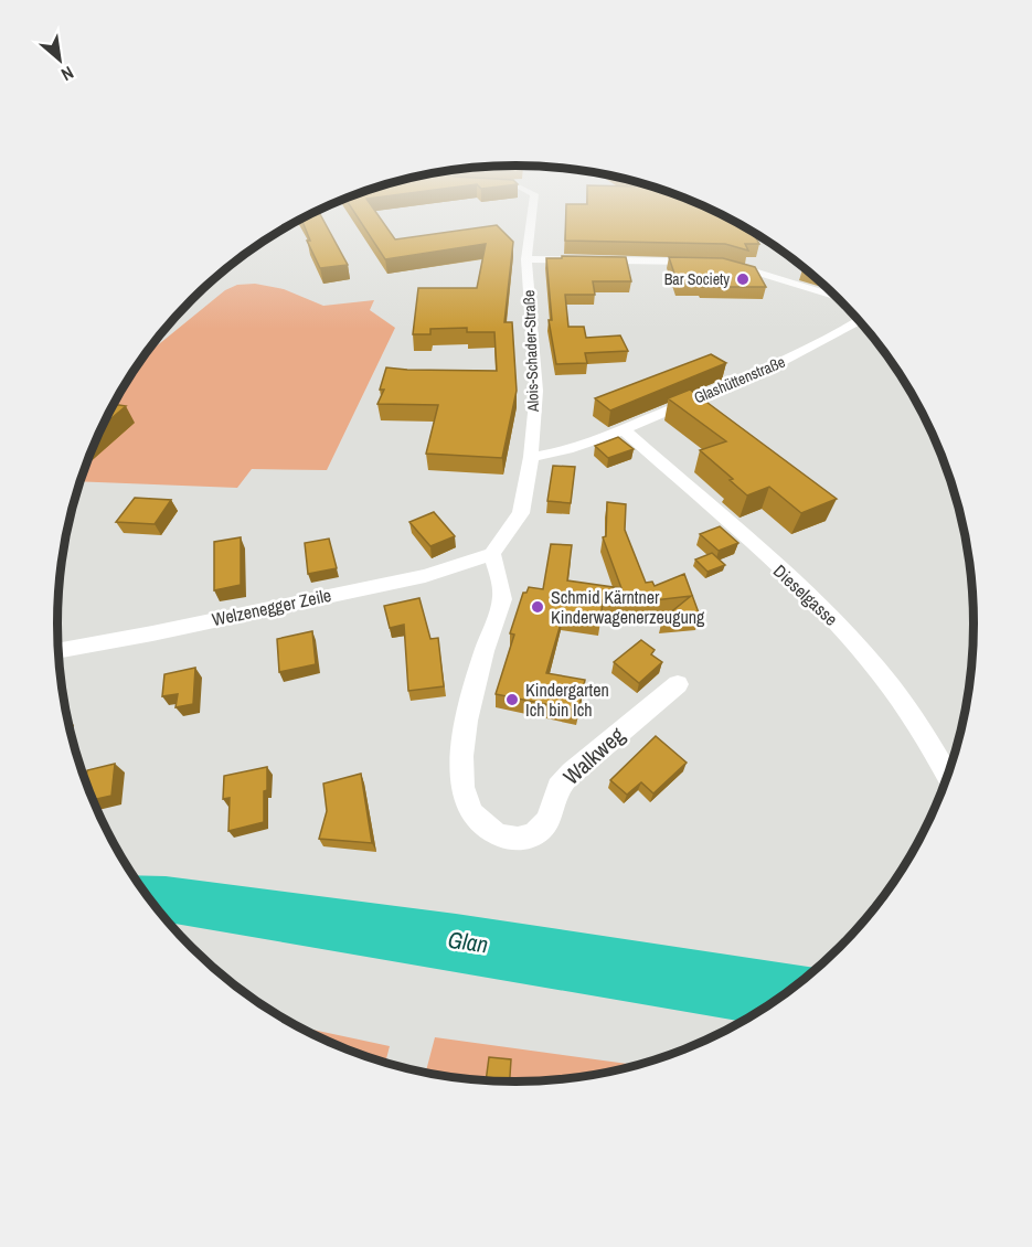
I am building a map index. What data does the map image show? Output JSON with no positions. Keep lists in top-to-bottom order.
{
  "streets": {
    "street": [
      "Alois-Schader-Straße",
      "Glashüttenstraße",
      "Dieselgasse",
      "Welzenegger Zeile",
      "Walkweg"
    ]
  },
  "crossings": [
    ["Alois-Schader-Straße", "Glashüttenstraße"],
    ["Alois-Schader-Straße", "Welzenegger Zeile"],
    ["Alois-Schader-Straße", "Walkweg"],
    ["Glashüttenstraße", "Dieselgasse"],
    ["Welzenegger Zeile", "Walkweg"]
  ],
  "water": ["Glan"],
  "places": ["Bar Society", "Schmid Kärntner Kinderwagenerzeugung", "Kindergarten Ich bin Ich"],
  "north": "bottom right"
}
